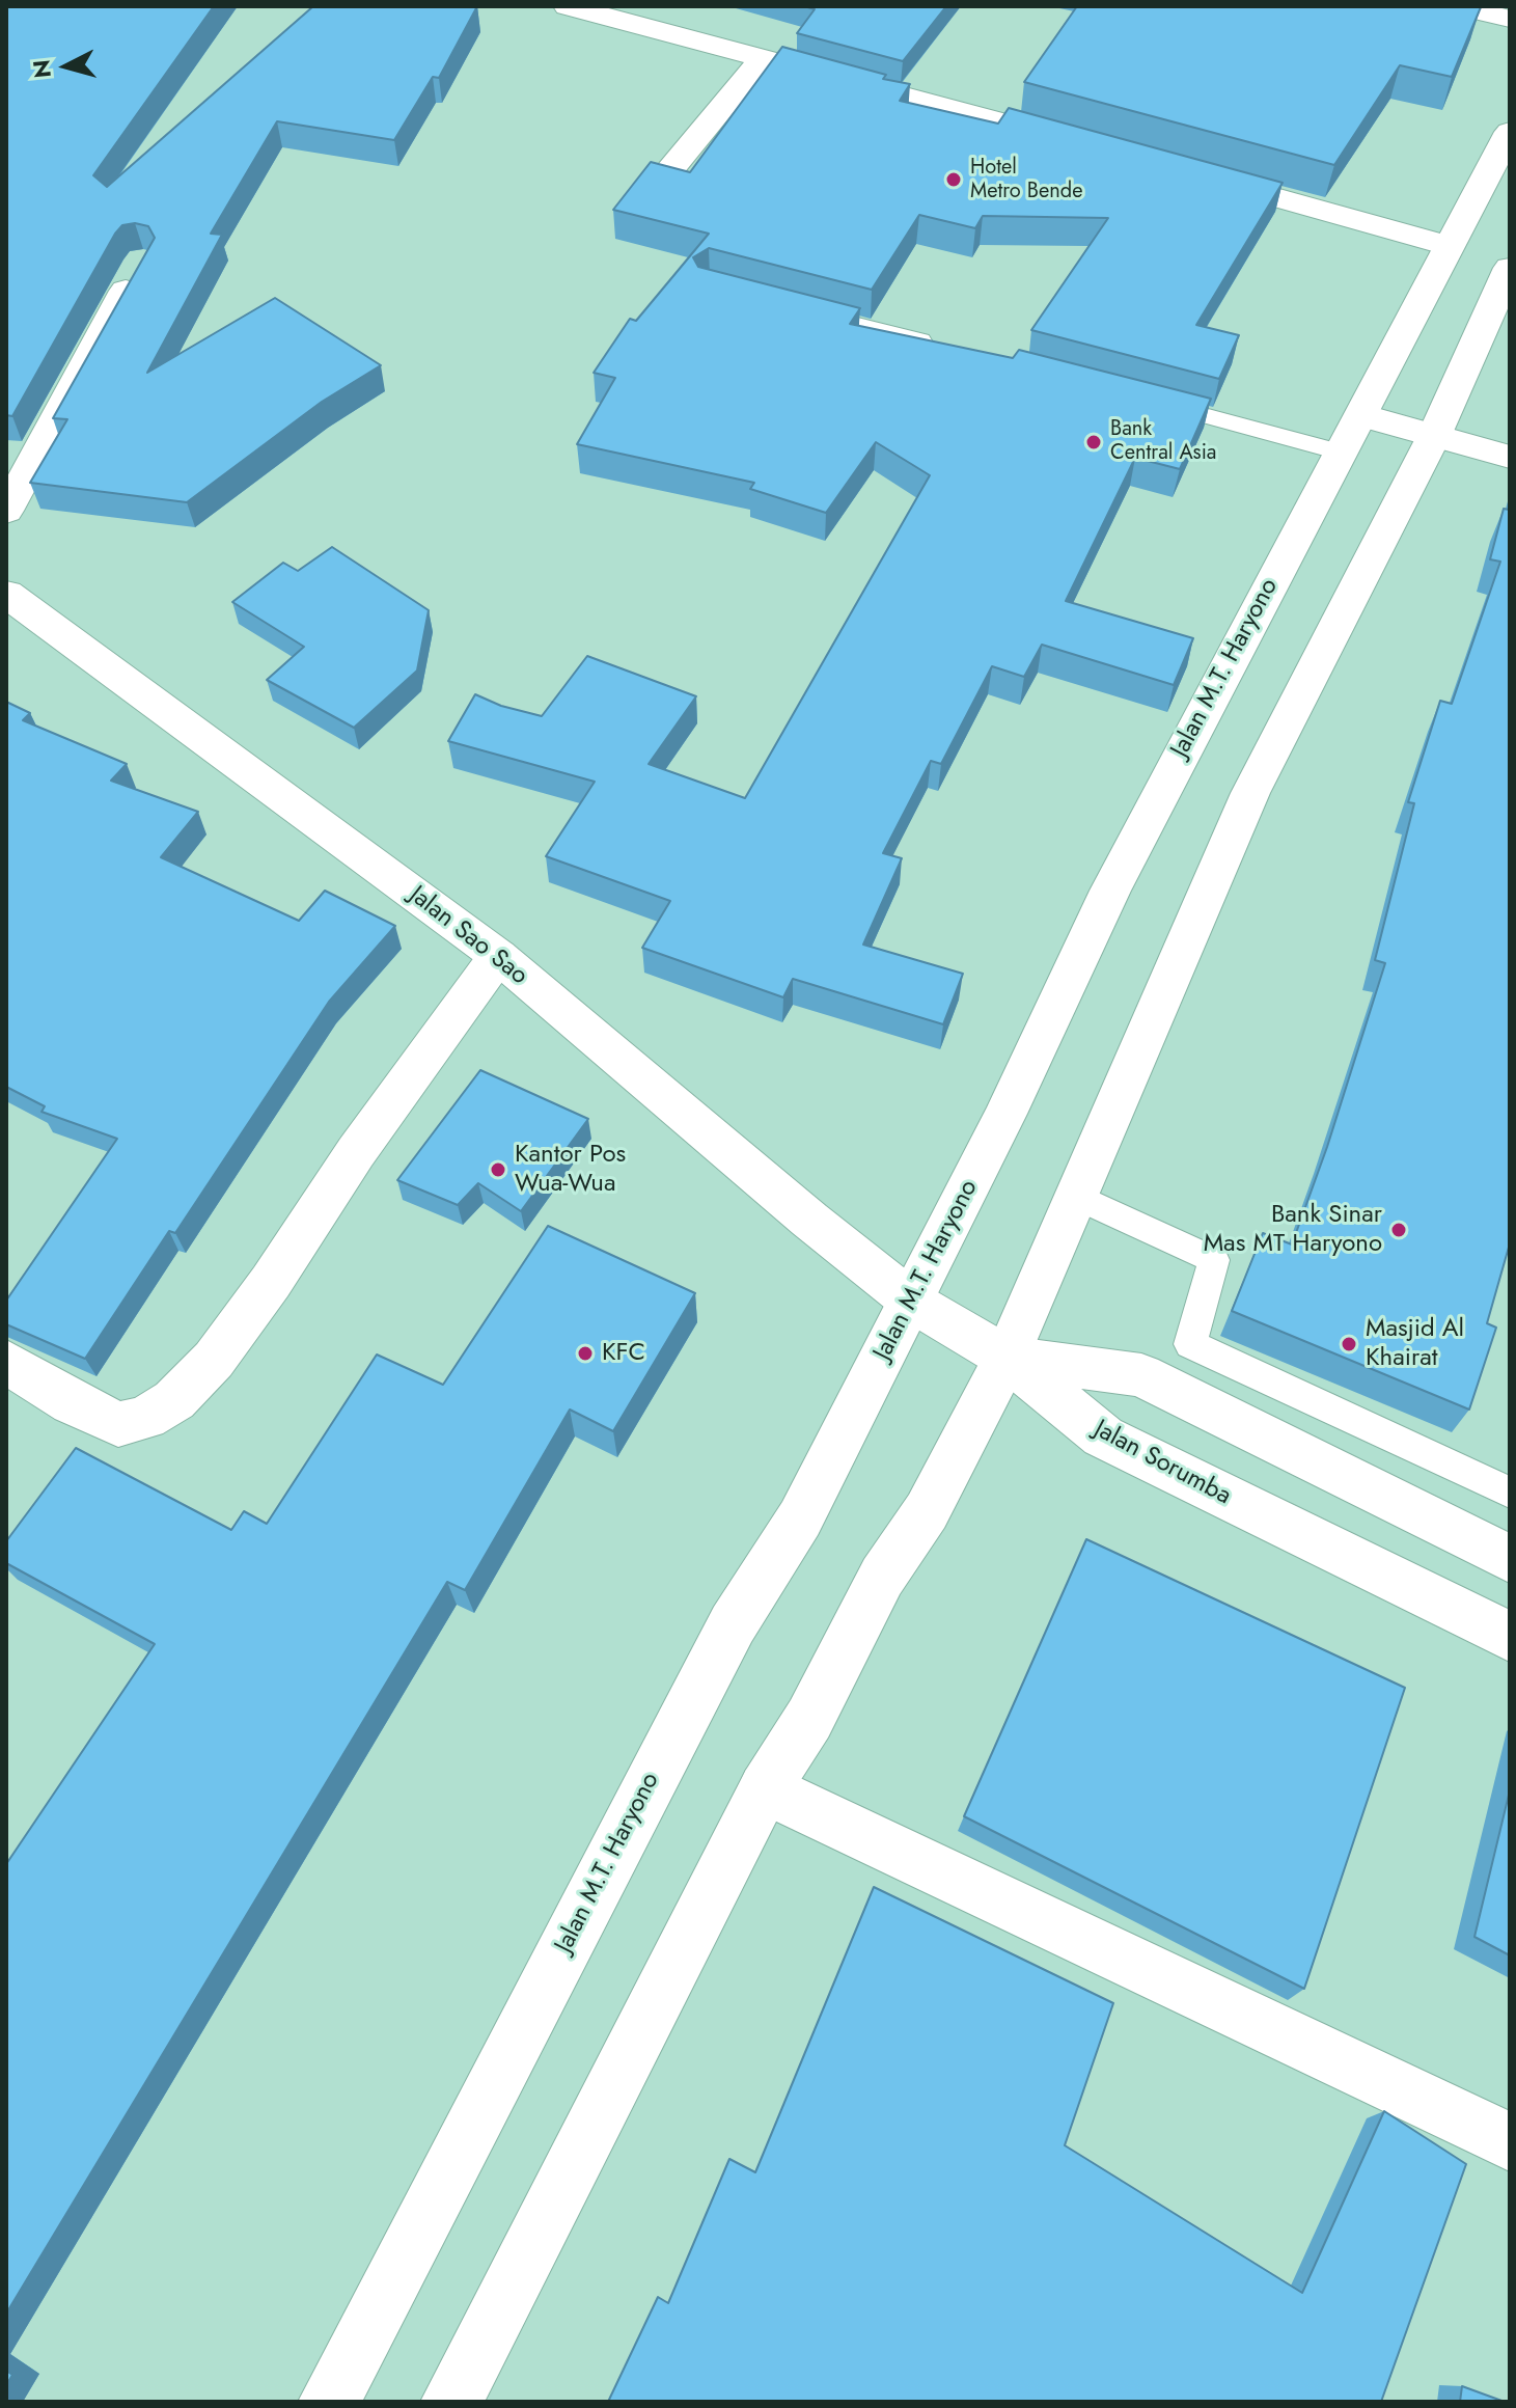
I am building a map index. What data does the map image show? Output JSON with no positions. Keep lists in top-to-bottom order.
{
  "streets": {
    "main road": ["Jalan M.T. Haryono", "Jalan Sao Sao", "Jalan Sorumba"]
  },
  "crossings": [
    ["Jalan M.T. Haryono", "Jalan Sao Sao"],
    ["Jalan Sao Sao", "Jalan Sorumba"]
  ],
  "places": [
    "Hotel Metro Bende",
    "Bank Central Asia",
    "Kantor Pos Wua-Wua",
    "Bank Sinar Mas MT Haryono",
    "Masjid Al Khairat",
    "KFC"
  ],
  "north": "left"
}
